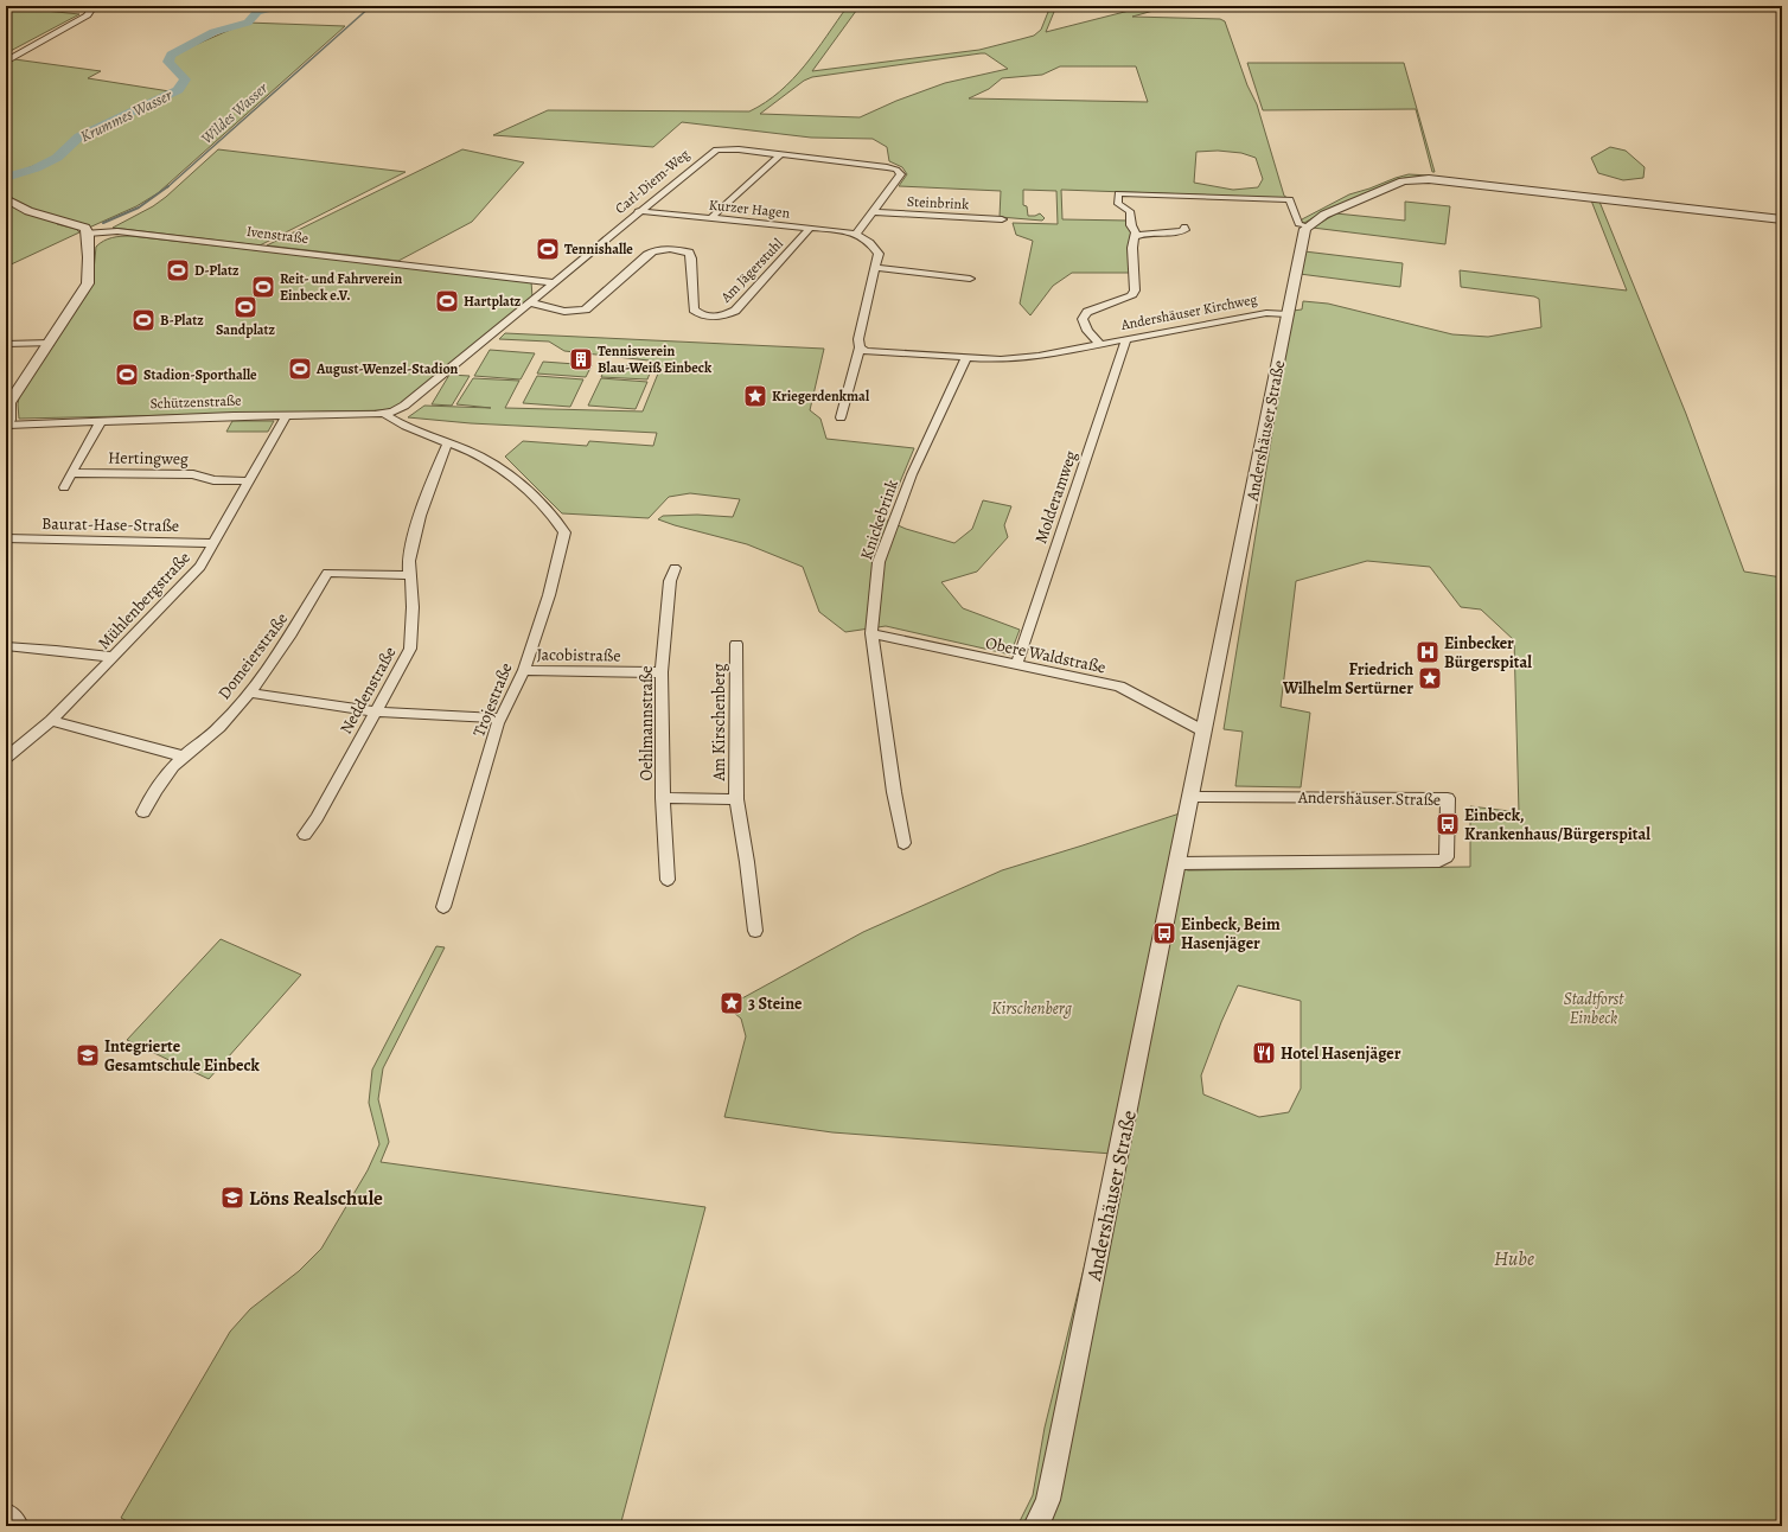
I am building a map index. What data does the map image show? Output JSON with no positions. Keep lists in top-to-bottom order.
{
  "streets": {
    "street": [
      "Carl-Diem-Weg",
      "Steinbrink",
      "Kurzer Hagen",
      "Ivenstraße",
      "Am Jägerstuhl",
      "Andershäuser Kirchweg",
      "Schützenstraße",
      "Andershäuser Straße",
      "Hertingweg",
      "Molderamweg",
      "Knickebrink",
      "Baurat-Hase-Straße",
      "Mühlenbergstraße",
      "Jacobistraße",
      "Obere Waldstraße",
      "Domeierstraße",
      "Neddenstraße",
      "Trojestraße",
      "Am Kirschenberg",
      "Oehlmannstraße"
    ]
  },
  "crossings": [
    ["Carl-Diem-Weg", "Steinbrink"],
    ["Carl-Diem-Weg", "Kurzer Hagen"],
    ["Carl-Diem-Weg", "Ivenstraße"],
    ["Carl-Diem-Weg", "Am Jägerstuhl"],
    ["Carl-Diem-Weg", "Schützenstraße"],
    ["Kurzer Hagen", "Am Jägerstuhl"],
    ["Andershäuser Kirchweg", "Andershäuser Straße"],
    ["Andershäuser Kirchweg", "Molderamweg"],
    ["Andershäuser Kirchweg", "Knickebrink"],
    ["Schützenstraße", "Hertingweg"],
    ["Schützenstraße", "Mühlenbergstraße"],
    ["Andershäuser Straße", "Obere Waldstraße"],
    ["Hertingweg", "Mühlenbergstraße"],
    ["Molderamweg", "Obere Waldstraße"],
    ["Knickebrink", "Obere Waldstraße"],
    ["Baurat-Hase-Straße", "Mühlenbergstraße"],
    ["Jacobistraße", "Trojestraße"],
    ["Jacobistraße", "Oehlmannstraße"],
    ["Domeierstraße", "Neddenstraße"],
    ["Neddenstraße", "Trojestraße"],
    ["Am Kirschenberg", "Oehlmannstraße"]
  ],
  "water": ["Wildes Wasser", "Krummes Wasser"],
  "parks": ["Stadtforst Einbeck", "Kirschenberg", "Hube"],
  "places": {
    "sports": [
      "Tennishalle",
      "D-Platz",
      "Reit- und Fahrverein Einbeck e.V.",
      "Hartplatz",
      "Sandplatz",
      "B-Platz",
      "August-Wenzel-Stadion",
      "Stadion-Sporthalle"
    ],
    "building": ["Tennisverein Blau-Weiß Einbeck"],
    "place": ["Kriegerdenkmal", "Friedrich Wilhelm Sertürner", "3 Steine"],
    "hospital": ["Einbecker Bürgerspital"],
    "bus stop": ["Einbeck, Krankenhaus/Bürgerspital", "Einbeck, Beim Hasenjäger"],
    "restaurant": ["Hotel Hasenjäger"],
    "school or university": ["Integrierte Gesamtschule Einbeck", "Löns Realschule"]
  }
}
